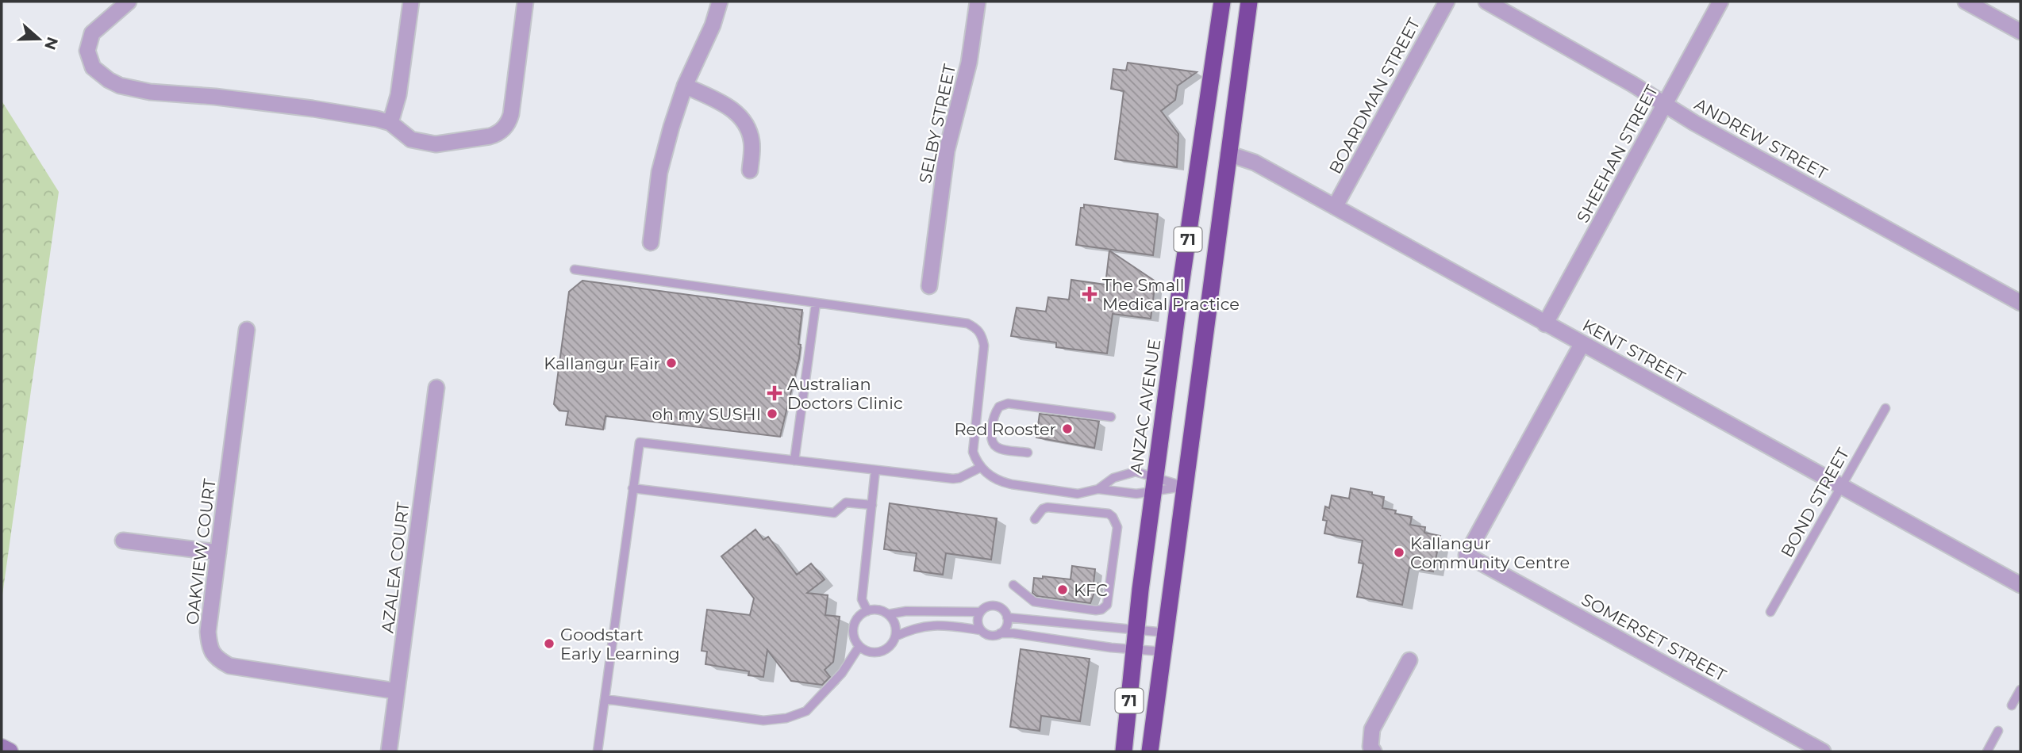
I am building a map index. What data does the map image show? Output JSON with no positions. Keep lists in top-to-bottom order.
{
  "streets": {
    "highway": ["71", "ANZAC AVENUE"],
    "street": [
      "BOARDMAN STREET",
      "SELBY STREET",
      "ANDREW STREET",
      "SHEEHAN STREET",
      "KENT STREET",
      "OAKVIEW COURT",
      "AZALEA COURT",
      "SOMERSET STREET"
    ],
    "lane": ["BOND STREET"]
  },
  "crossings": [
    ["BOARDMAN STREET", "KENT STREET"],
    ["ANDREW STREET", "SHEEHAN STREET"],
    ["SHEEHAN STREET", "KENT STREET"],
    ["71", "KENT STREET"],
    ["KENT STREET", "BOND STREET"],
    ["KENT STREET", "SOMERSET STREET"],
    ["OAKVIEW COURT", "AZALEA COURT"]
  ],
  "places": {
    "health": ["The Small Medical Practice", "Australian Doctors Clinic"],
    "other": [
      "Kallangur Fair",
      "oh my SUSHI",
      "Red Rooster",
      "Kallangur Community Centre",
      "KFC",
      "Goodstart Early Learning"
    ]
  },
  "north": "right"
}
